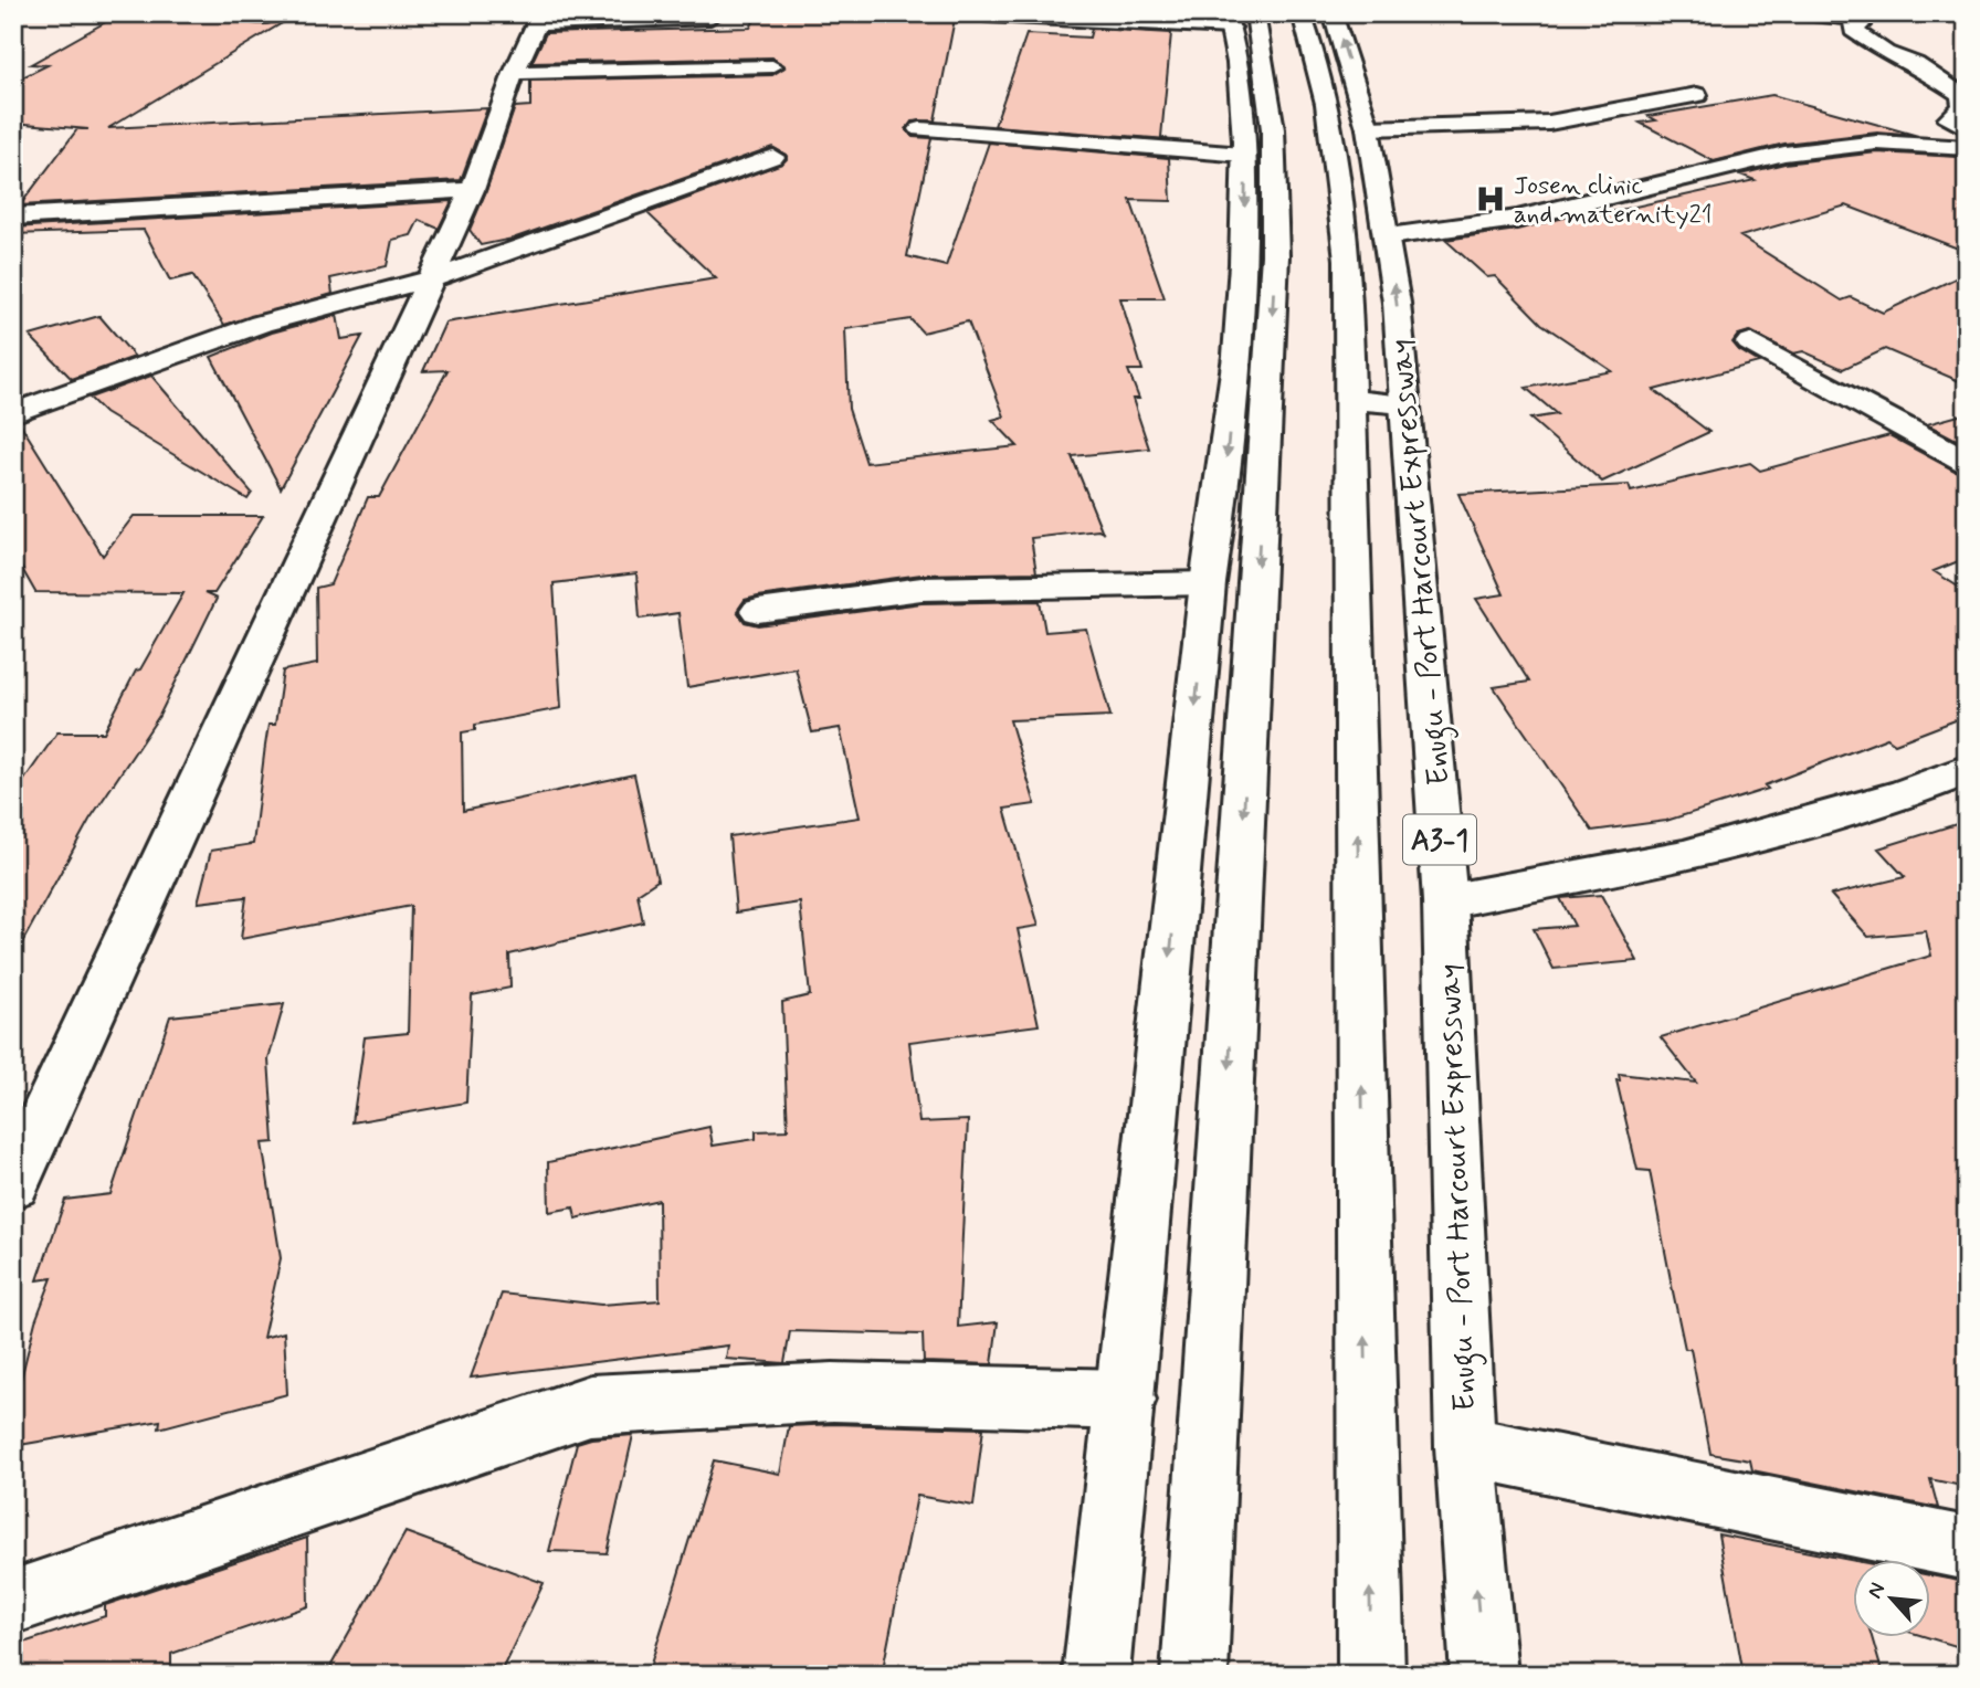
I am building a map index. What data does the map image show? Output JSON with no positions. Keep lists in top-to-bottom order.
{
  "streets": {
    "main road": ["Enugu - Port Harcourt Expressway", "A3-1"]
  },
  "places": {
    "hospital": ["Josen clinic and maternity21"]
  },
  "north": "top left"
}
